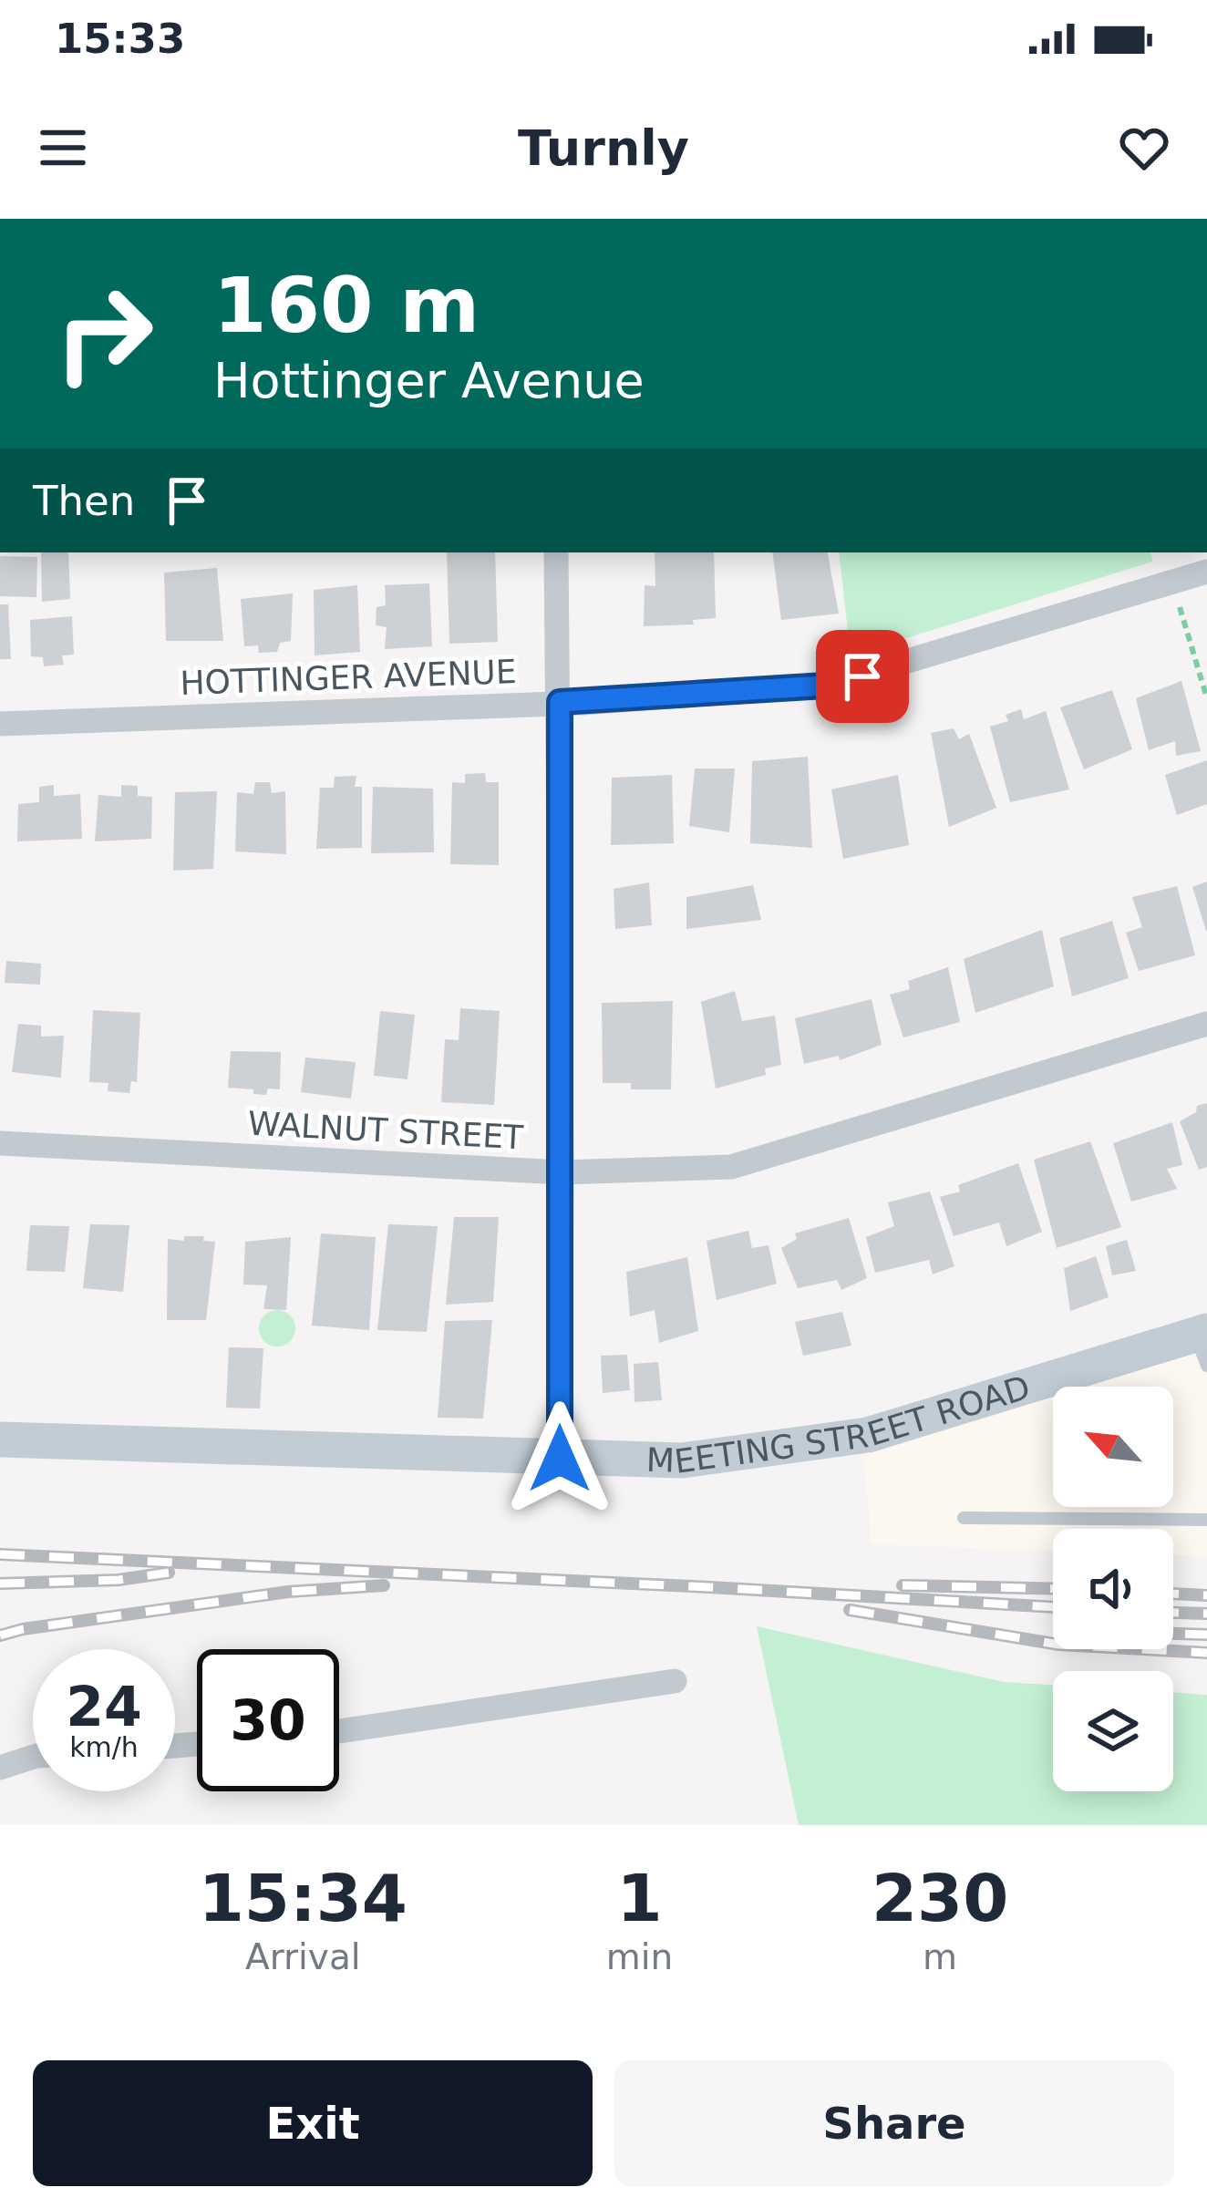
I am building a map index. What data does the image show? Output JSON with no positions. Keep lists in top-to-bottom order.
{
  "streets": {
    "street": ["HOTTINGER AVENUE", "WALNUT STREET", "MEETING STREET ROAD"]
  },
  "north": "top left",
  "page": {
    "status": "15:33",
    "header": "Turnly",
    "turn": ["160 m", "Hottinger Avenue"],
    "then": "Then",
    "speed": "24 km/h",
    "limit": "30",
    "eta": [
      "15:34",
      "Arrival",
      "1",
      "min",
      "230",
      "m"
    ],
    "buttons": ["Exit", "Share"]
  }
}
